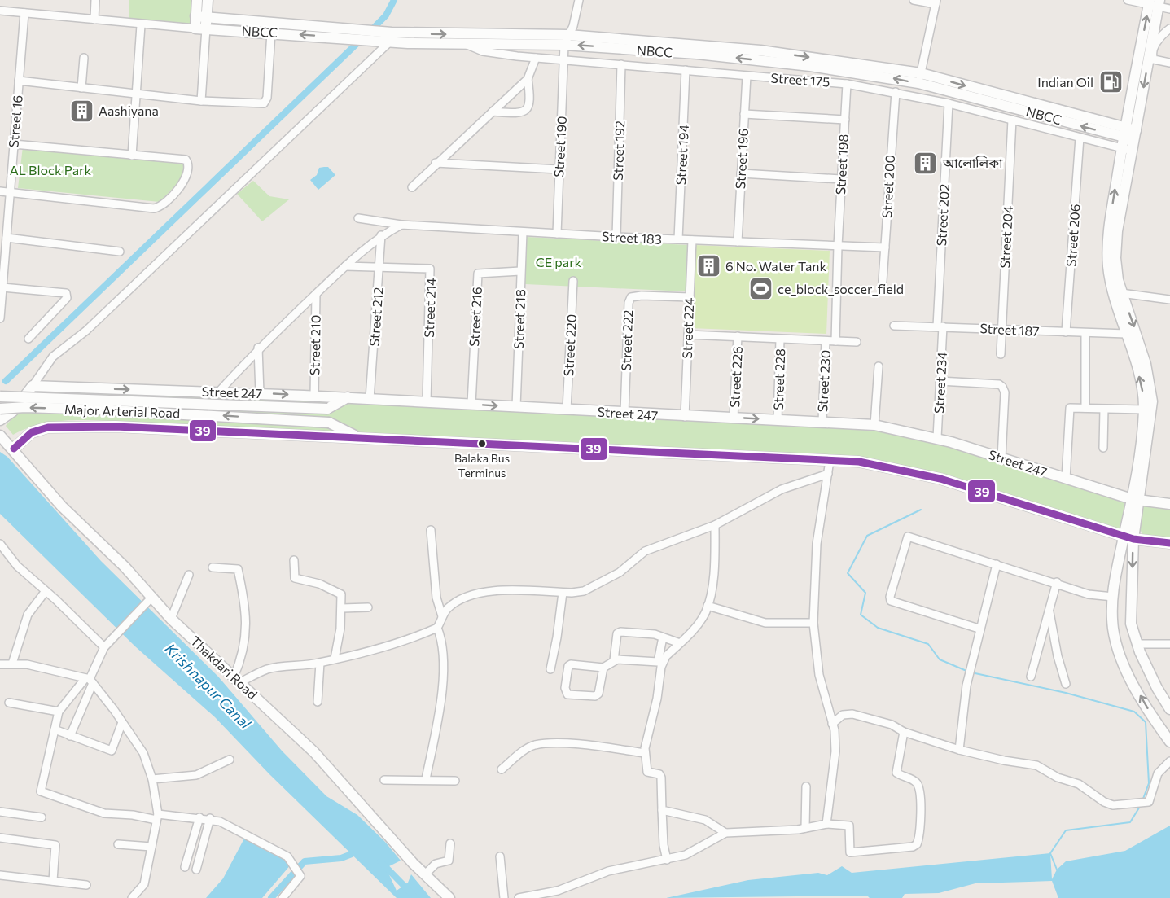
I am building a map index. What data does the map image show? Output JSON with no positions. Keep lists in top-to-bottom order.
{
  "streets": {
    "street": [
      "NBCC",
      "Street 175",
      "Street 16",
      "Street 190",
      "Street 192",
      "Street 194",
      "Street 196",
      "Street 198",
      "Street 200",
      "Street 202",
      "Street 206",
      "Street 204",
      "Street 183",
      "Street 214",
      "Street 212",
      "Street 216",
      "Street 218",
      "Street 224",
      "Street 187",
      "Street 222",
      "Street 210",
      "Street 220",
      "Street 226",
      "Street 228",
      "Street 230",
      "Street 234",
      "Street 247",
      "Major Arterial Road",
      "Thakdari Road"
    ]
  },
  "crossings": [
    ["NBCC", "Street 175"],
    ["NBCC", "Street 190"],
    ["Street 175", "Street 190"],
    ["Street 175", "Street 192"],
    ["Street 175", "Street 194"],
    ["Street 175", "Street 196"],
    ["Street 175", "Street 198"],
    ["Street 175", "Street 200"],
    ["Street 175", "Street 202"],
    ["Street 175", "Street 206"],
    ["Street 175", "Street 204"],
    ["Street 190", "Street 183"],
    ["Street 192", "Street 183"],
    ["Street 194", "Street 183"],
    ["Street 196", "Street 183"],
    ["Street 198", "Street 183"],
    ["Street 198", "Street 230"],
    ["Street 200", "Street 183"],
    ["Street 202", "Street 187"],
    ["Street 202", "Street 234"],
    ["Street 206", "Street 187"],
    ["Street 204", "Street 187"],
    ["Street 183", "Street 218"],
    ["Street 183", "Street 224"],
    ["Street 183", "Street 230"],
    ["Street 214", "Street 212"],
    ["Street 214", "Street 247"],
    ["Street 212", "Street 247"],
    ["Street 216", "Street 218"],
    ["Street 216", "Street 247"],
    ["Street 218", "Street 247"],
    ["Street 224", "Street 222"],
    ["Street 224", "Street 247"],
    ["Street 187", "Street 234"],
    ["Street 222", "Street 247"],
    ["Street 210", "Street 247"],
    ["Street 220", "Street 247"],
    ["Street 226", "Street 247"],
    ["Street 228", "Street 247"],
    ["Street 230", "Street 247"],
    ["Street 234", "Street 247"],
    ["Street 247", "Major Arterial Road"]
  ],
  "water": ["Krishnapur Canal"],
  "parks": ["AL Block Park", "CE park"],
  "places": {
    "fuel station": ["Indian Oil"],
    "building": ["Aashiyana", "আলোলিকা", "6 No. Water Tank"],
    "sports": ["ce_block_soccer_field"],
    "other": ["Balaka Bus Terminus"]
  },
  "lines": ["transit line 39"]
}
